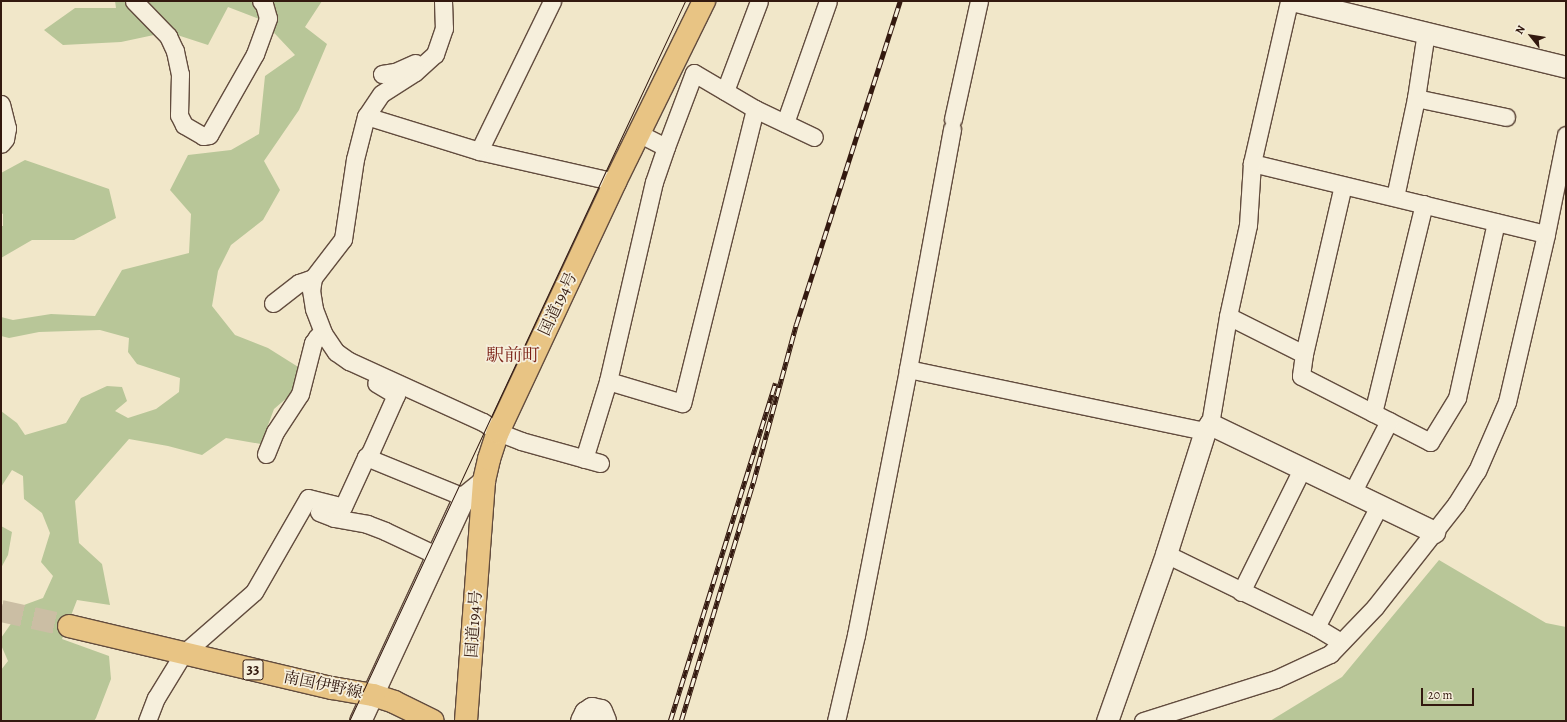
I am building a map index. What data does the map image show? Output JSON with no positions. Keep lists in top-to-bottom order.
{
  "streets": {
    "main road": ["国道194号", "33", "南国伊野線"]
  },
  "districts": ["駅前町"],
  "scale_bar": "20 m",
  "north": "top left"
}
